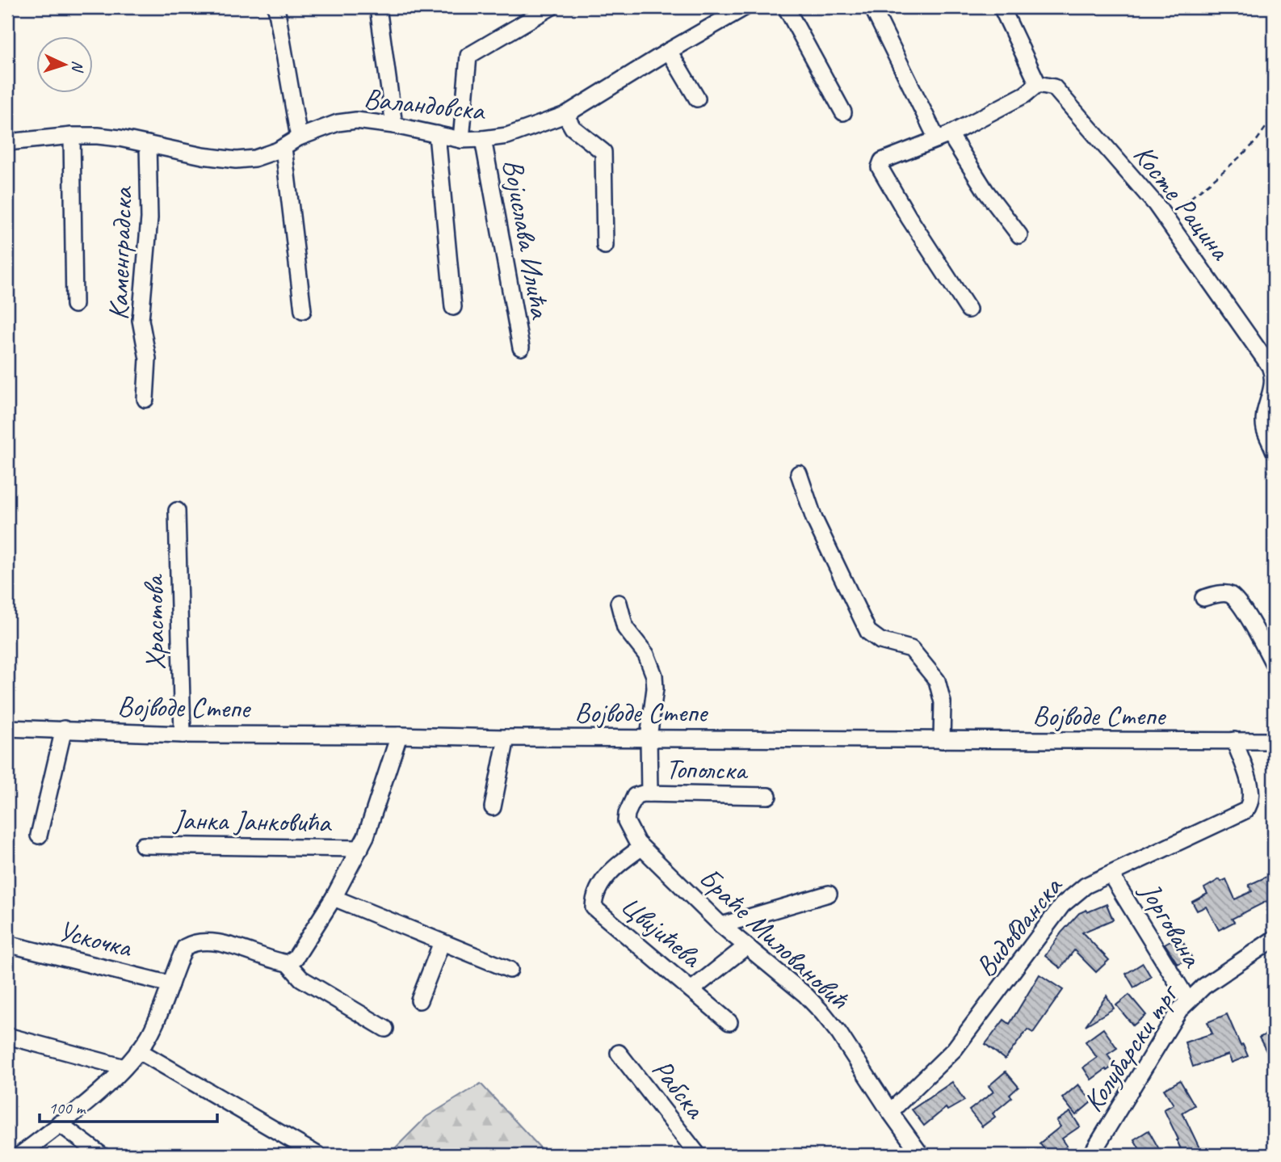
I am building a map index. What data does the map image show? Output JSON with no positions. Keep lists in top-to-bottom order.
{
  "streets": {
    "street": [
      "Валандовска",
      "Косте Рацина",
      "Војислава Илића",
      "Каменградска",
      "Храстова",
      "Војводе Степе",
      "Тополска",
      "Јанка Јанковића",
      "Јоргована",
      "Видовданска",
      "Цвијићева",
      "Браће Миловановић",
      "Ускочка",
      "Колубарски трг",
      "Рабска"
    ]
  },
  "crossings": [
    ["Валандовска", "Војислава Илића"],
    ["Валандовска", "Каменградска"],
    ["Храстова", "Војводе Степе"],
    ["Војводе Степе", "Видовданска"],
    ["Тополска", "Браће Миловановић"],
    ["Јоргована", "Видовданска"],
    ["Јоргована", "Колубарски трг"],
    ["Видовданска", "Браће Миловановић"],
    ["Цвијићева", "Браће Миловановић"]
  ],
  "scale_bar": "100 m",
  "north": "right"
}
